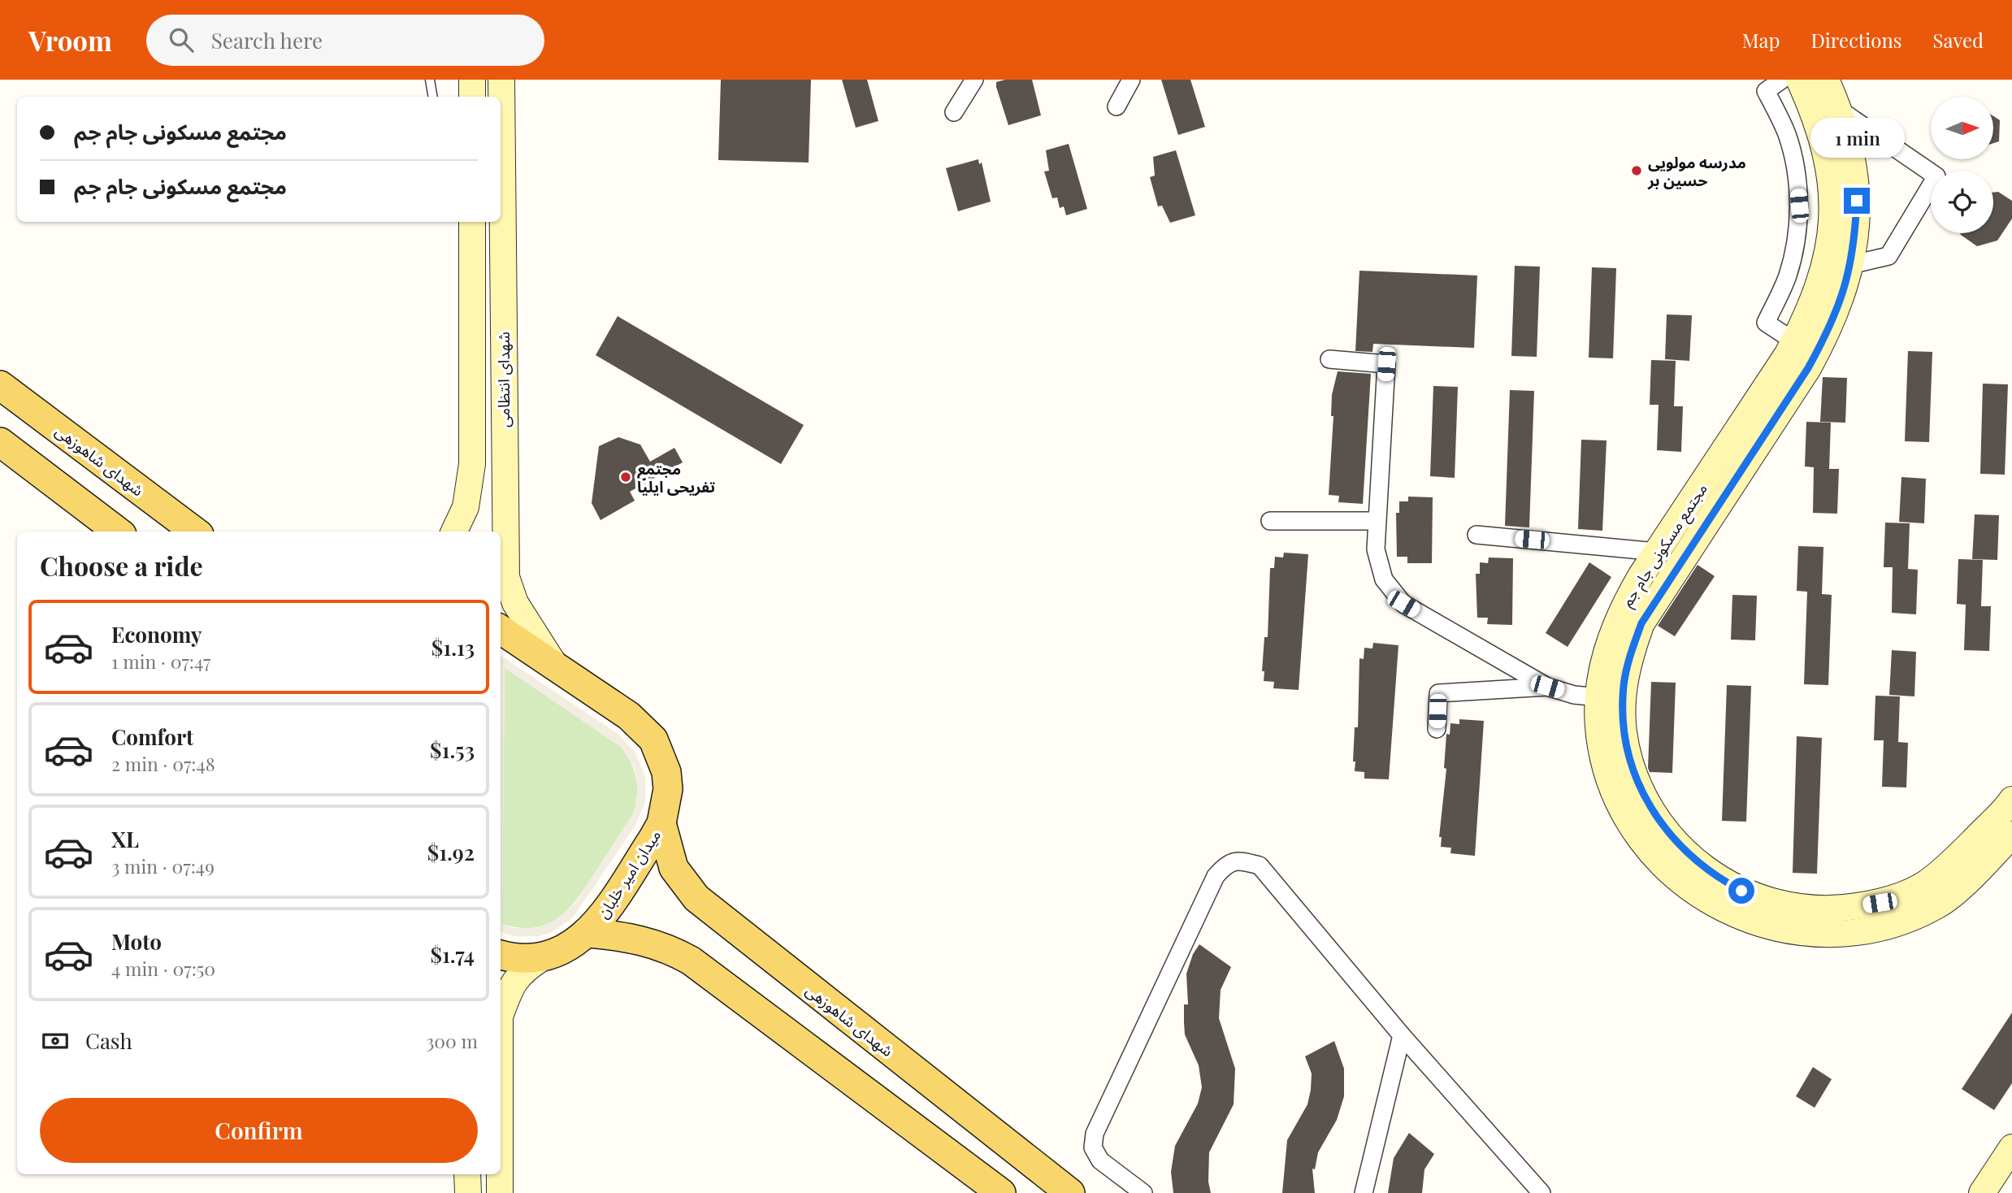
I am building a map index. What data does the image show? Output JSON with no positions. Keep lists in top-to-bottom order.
{
  "streets": {
    "main road": ["شهدای شاهوزهی", "میدان امیر خلبان"],
    "street": ["شهدای انتظامی", "مجتمع مسکونی جام جم"]
  },
  "crossings": [
    ["شهدای انتظامی", "میدان امیر خلبان"],
    ["شهدای شاهوزهی", "میدان امیر خلبان"]
  ],
  "places": ["مدرسه مولویی حسین بر", "مجتمع تفریحی ایلیا"],
  "north": "right",
  "page": {
    "header": "Vroom",
    "search": "Search here",
    "nav": ["Map", "Directions", "Saved"],
    "banner": ["مجتمع مسکونی جام جم", "مجتمع مسکونی جام جم"],
    "bubble": "1 min",
    "heading": "Choose a ride",
    "list": [
      {
        "name": "Economy",
        "note": "1 min · 07:47",
        "value": "$1.13"
      },
      {
        "name": "Comfort",
        "note": "2 min · 07:48",
        "value": "$1.53"
      },
      {
        "name": "XL",
        "note": "3 min · 07:49",
        "value": "$1.92"
      },
      {
        "name": "Moto",
        "note": "4 min · 07:50",
        "value": "$1.74"
      }
    ],
    "pay": ["Cash", "300 m"],
    "buttons": "Confirm"
  }
}
